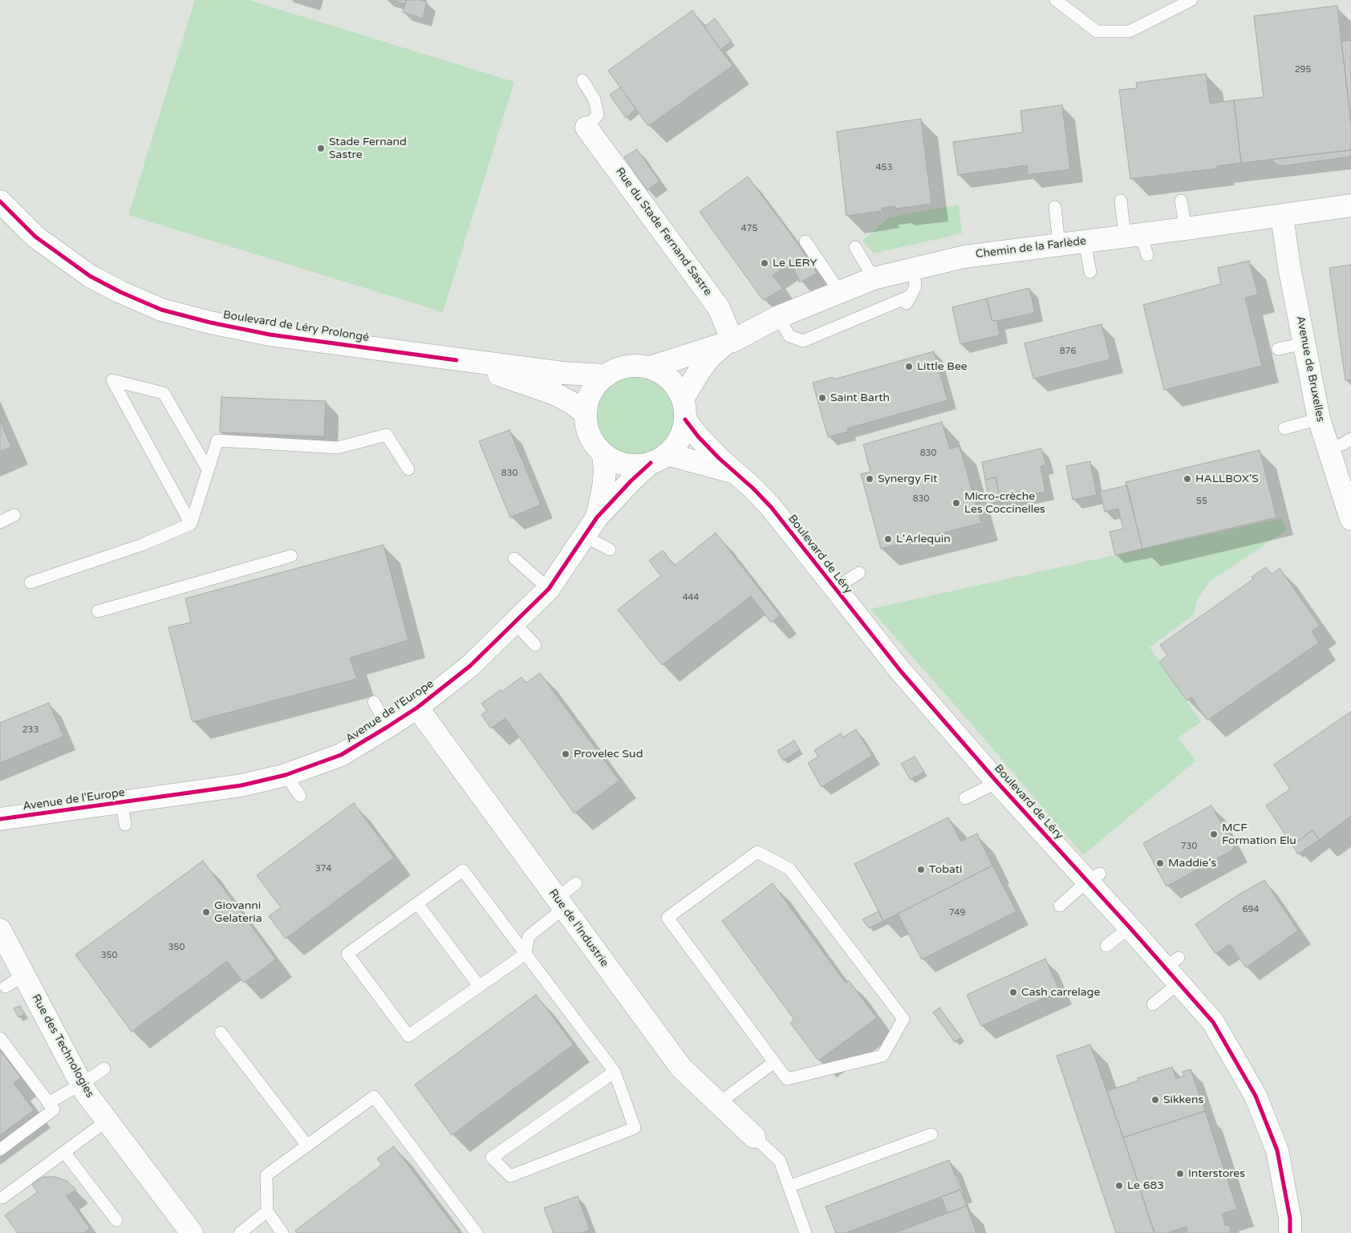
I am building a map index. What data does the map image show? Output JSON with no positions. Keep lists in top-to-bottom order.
{
  "streets": {
    "street": [
      "Rue du Stade Fernand Sastre",
      "Chemin de la Farlède",
      "Boulevard de Léry Prolongé",
      "Avenue de Bruxelles",
      "Boulevard de Léry",
      "Avenue de l'Europe",
      "Rue de l'Industrie",
      "Rue des Technologies"
    ]
  },
  "crossings": [
    ["Rue du Stade Fernand Sastre", "Chemin de la Farlède"],
    ["Chemin de la Farlède", "Boulevard de Léry Prolongé"],
    ["Chemin de la Farlède", "Avenue de Bruxelles"],
    ["Chemin de la Farlède", "Boulevard de Léry"],
    ["Chemin de la Farlède", "Avenue de l'Europe"],
    ["Boulevard de Léry Prolongé", "Boulevard de Léry"],
    ["Boulevard de Léry Prolongé", "Avenue de l'Europe"],
    ["Boulevard de Léry", "Avenue de l'Europe"],
    ["Avenue de l'Europe", "Rue de l'Industrie"]
  ],
  "places": [
    "Stade Fernand Sastre",
    "Le LERY",
    "Little Bee",
    "Saint Barth",
    "Synergy Fit",
    "HALLBOX'S",
    "Micro-crèche Les Coccinelles",
    "L'Arlequin",
    "Provelec Sud",
    "MCF Formation Elu",
    "Maddie's",
    "Tobati",
    "Giovanni Gelateria",
    "Cash carrelage",
    "Sikkens",
    "Interstores",
    "Le 683"
  ],
  "house_numbers": [
    "295",
    "453",
    "475",
    "876",
    "830",
    "830",
    "830",
    "55",
    "444",
    "233",
    "730",
    "374",
    "694",
    "749",
    "350",
    "350"
  ]
}
